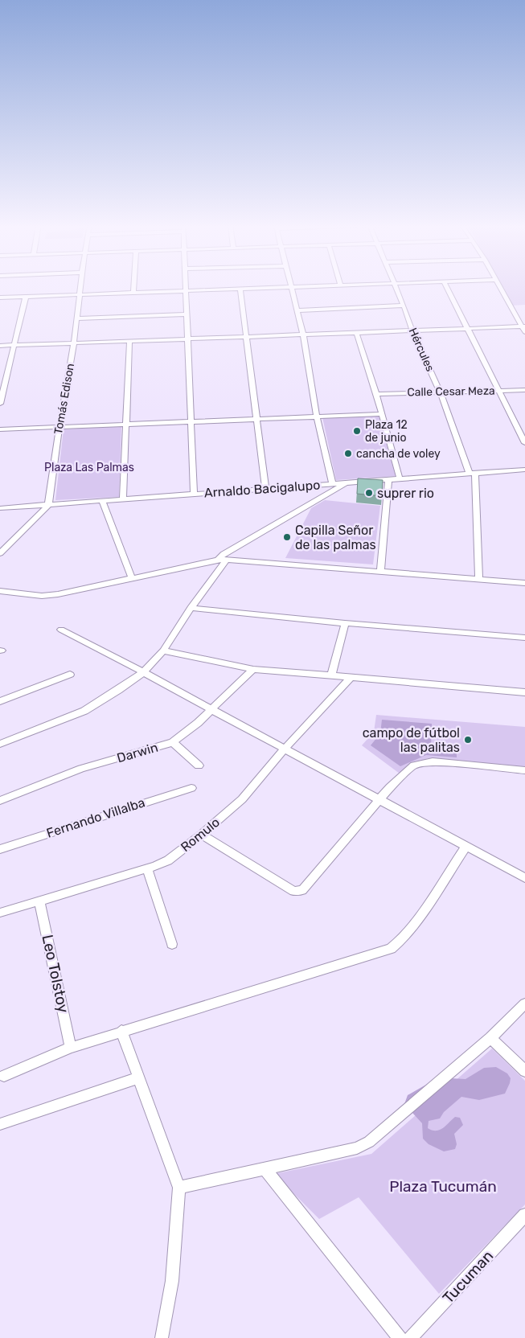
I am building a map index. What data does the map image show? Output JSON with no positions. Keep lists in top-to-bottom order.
{
  "streets": {
    "street": [
      "Hércules",
      "Calle Cesar Meza",
      "Tomás Edison",
      "Arnaldo Bacigalupo",
      "Darwin",
      "Fernando Villalba",
      "Romulo",
      "Leo Tolstoy",
      "Tucuman"
    ]
  },
  "crossings": [
    ["Hércules", "Calle Cesar Meza"],
    ["Hércules", "Arnaldo Bacigalupo"],
    ["Tomás Edison", "Arnaldo Bacigalupo"],
    ["Romulo", "Leo Tolstoy"]
  ],
  "parks": ["Plaza Las Palmas", "Plaza Tucumán"],
  "places": [
    "Plaza 12 de junio",
    "cancha de voley",
    "suprer rio",
    "Capilla Señor de las palmas",
    "campo de fútbol las palitas"
  ]
}
